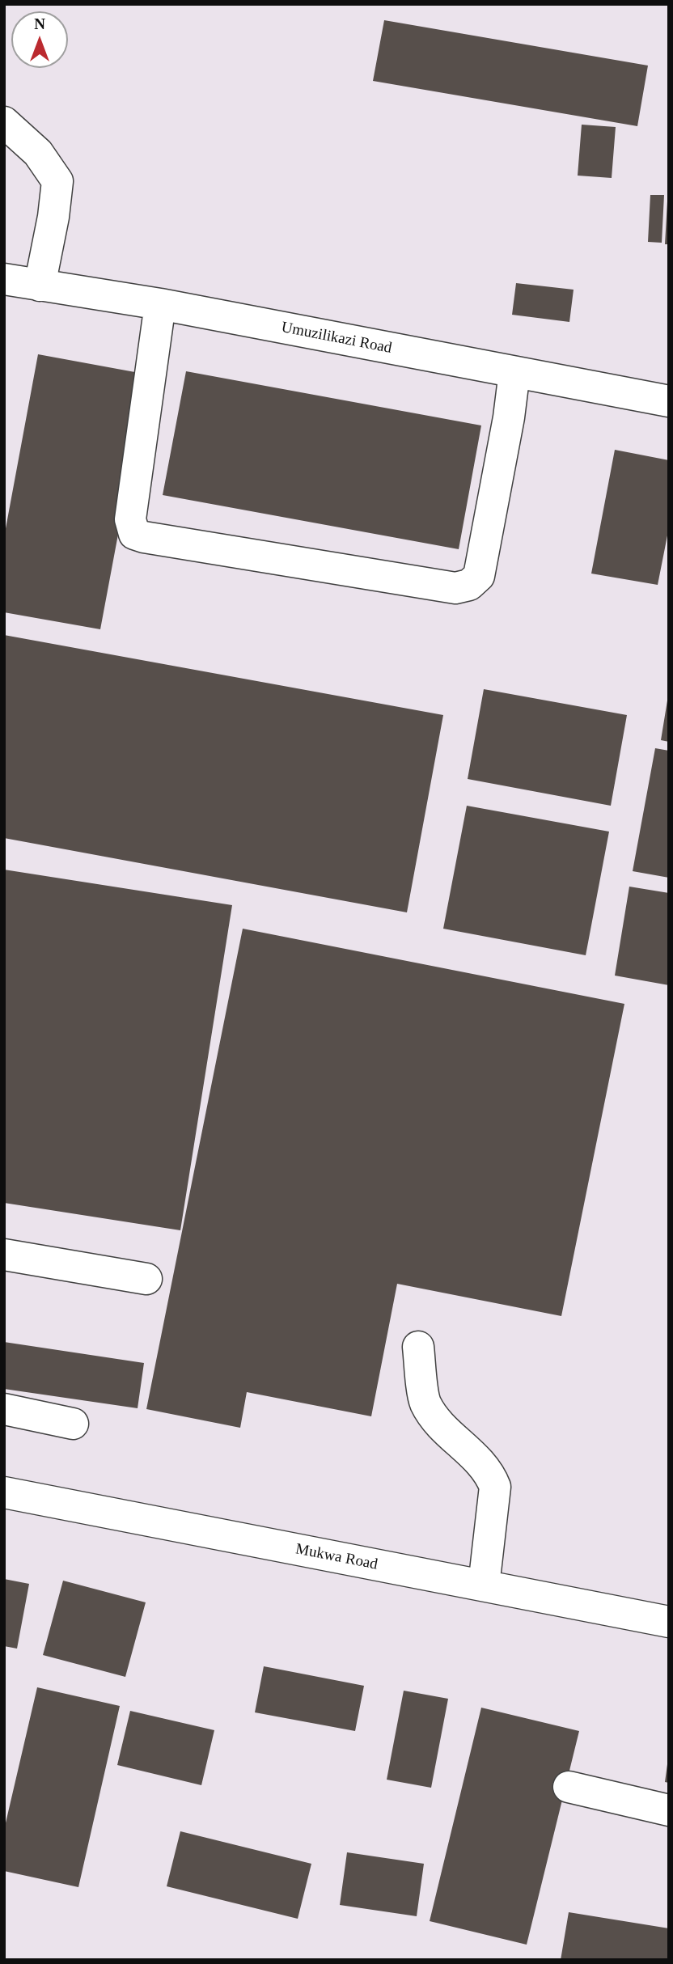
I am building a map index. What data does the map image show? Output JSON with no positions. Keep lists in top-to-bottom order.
{
  "streets": {
    "street": ["Umuzilikazi Road", "Mukwa Road"]
  },
  "north": "top"
}
